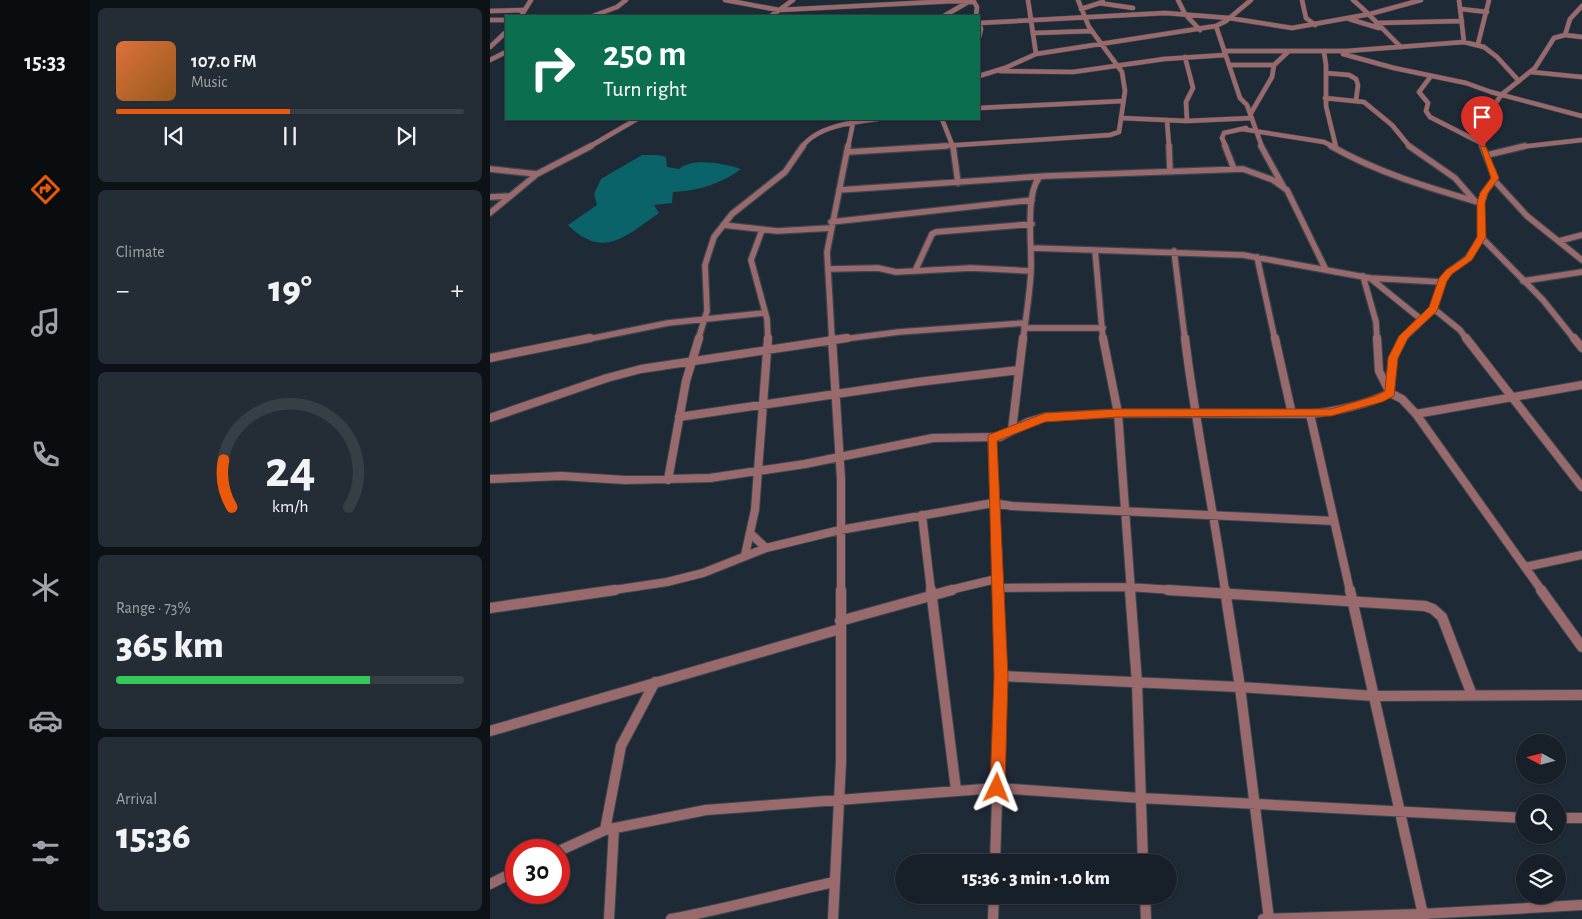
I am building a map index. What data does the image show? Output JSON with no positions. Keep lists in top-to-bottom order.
{
  "north": "left",
  "page": {
    "tabs": "15:33",
    "turn": ["250 m", "Turn right"],
    "song": ["107.0 FM", "Music"],
    "tile": [
      "Climate",
      ["Range · 73%", "365 km"],
      ["Arrival", "15:36"]
    ],
    "heat": ["−", "19°", "+"],
    "limit": "30",
    "trip": "15:36 · 3 min · 1.0 km",
    "gauge": ["24", "km/h"]
  }
}
